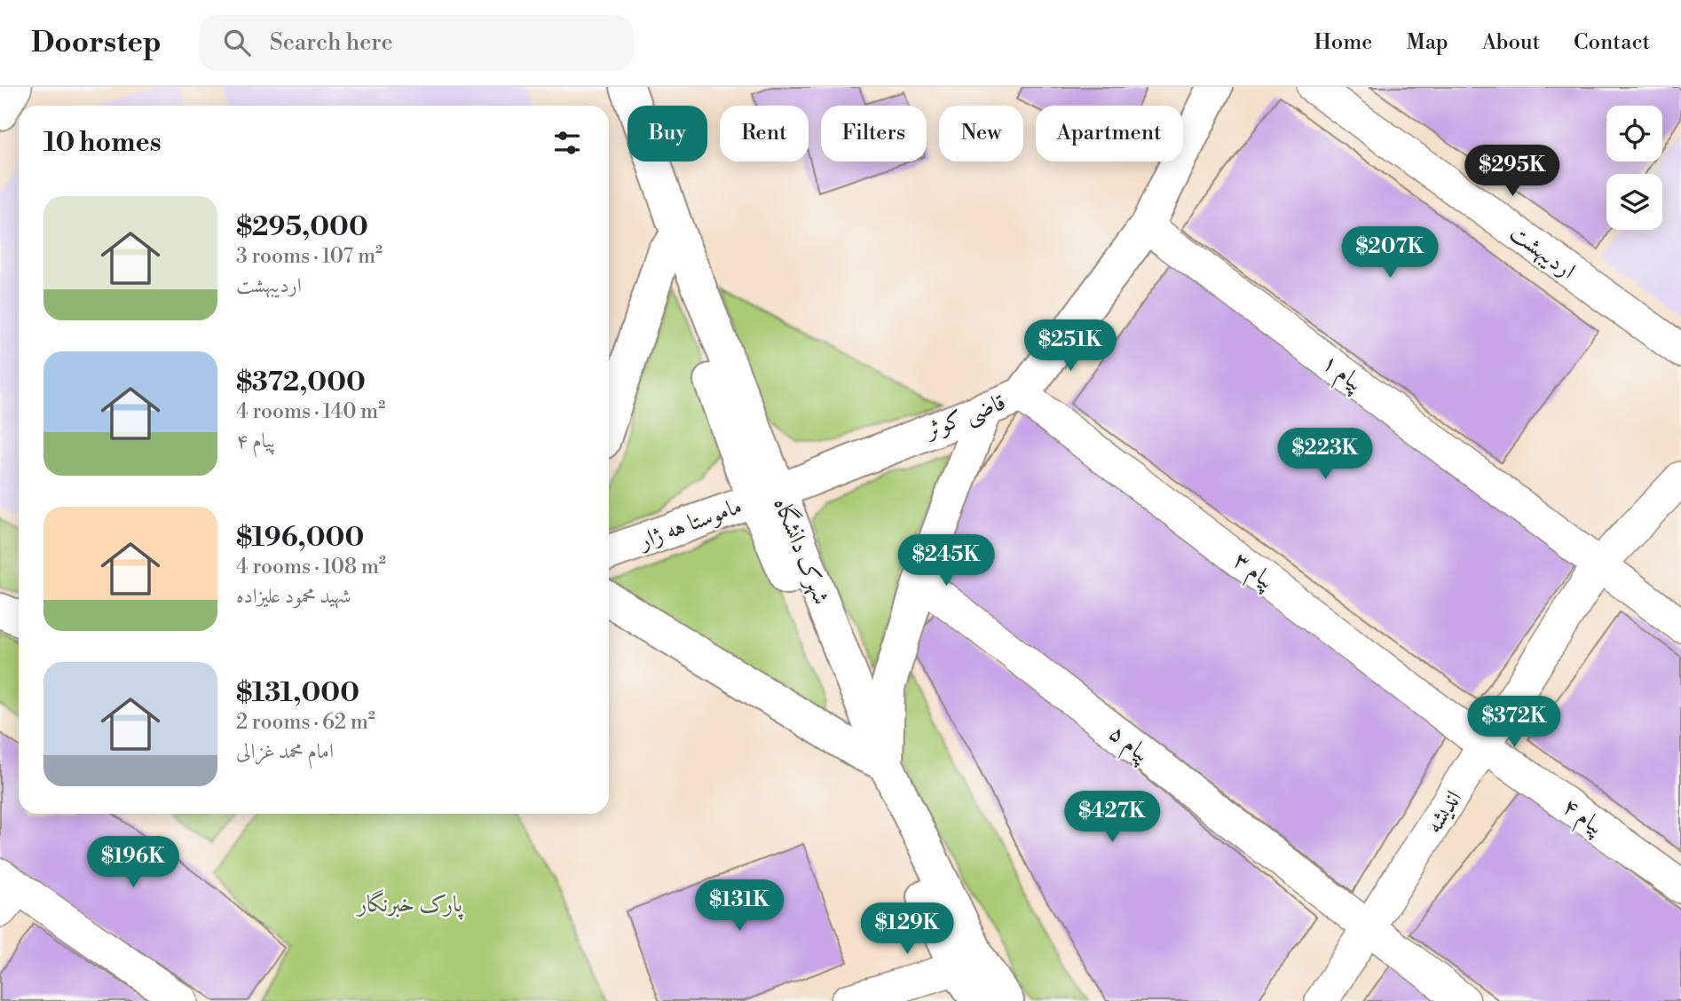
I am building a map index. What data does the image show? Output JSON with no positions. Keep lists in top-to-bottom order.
{
  "streets": {
    "main road": ["قاضی کوثر", "ماموستا هه ژار", "شهرک دانشگاه"],
    "street": [
      "اردیبهشت",
      "پیام ۱",
      "پیام ۳",
      "پیام ۵",
      "اندیشه",
      "پیام ۴"
    ]
  },
  "crossings": [
    ["پیام ۱", "قاضی کوثر"],
    ["پیام ۱", "اندیشه"],
    ["قاضی کوثر", "ماموستا هه ژار"],
    ["قاضی کوثر", "شهرک دانشگاه"],
    ["قاضی کوثر", "پیام ۳"],
    ["ماموستا هه ژار", "شهرک دانشگاه"],
    ["پیام ۳", "اندیشه"],
    ["پیام ۳", "پیام ۴"],
    ["پیام ۵", "اندیشه"],
    ["اندیشه", "پیام ۴"]
  ],
  "parks": ["پارک خبرنگار"],
  "page": {
    "header": "Doorstep",
    "search": "Search here",
    "nav": [
      "Home",
      "Map",
      "About",
      "Contact"
    ],
    "chip": [
      "Buy",
      "Rent",
      "Filters",
      "New",
      "Apartment"
    ],
    "heading": "10 homes",
    "price": [
      "$295K",
      "$207K",
      "$251K",
      "$223K",
      "$245K",
      "$372K",
      "$427K",
      "$196K",
      "$131K",
      "$129K"
    ],
    "list": [
      {
        "name": "$295,000",
        "note": "3 rooms · 107 m² · اردیبهشت"
      },
      {
        "name": "$372,000",
        "note": "4 rooms · 140 m² · پیام ۴"
      },
      {
        "name": "$196,000",
        "note": "4 rooms · 108 m² · شهید محمود علیزاده"
      },
      {
        "name": "$131,000",
        "note": "2 rooms · 62 m² · امام محمد غزالی"
      }
    ]
  }
}
